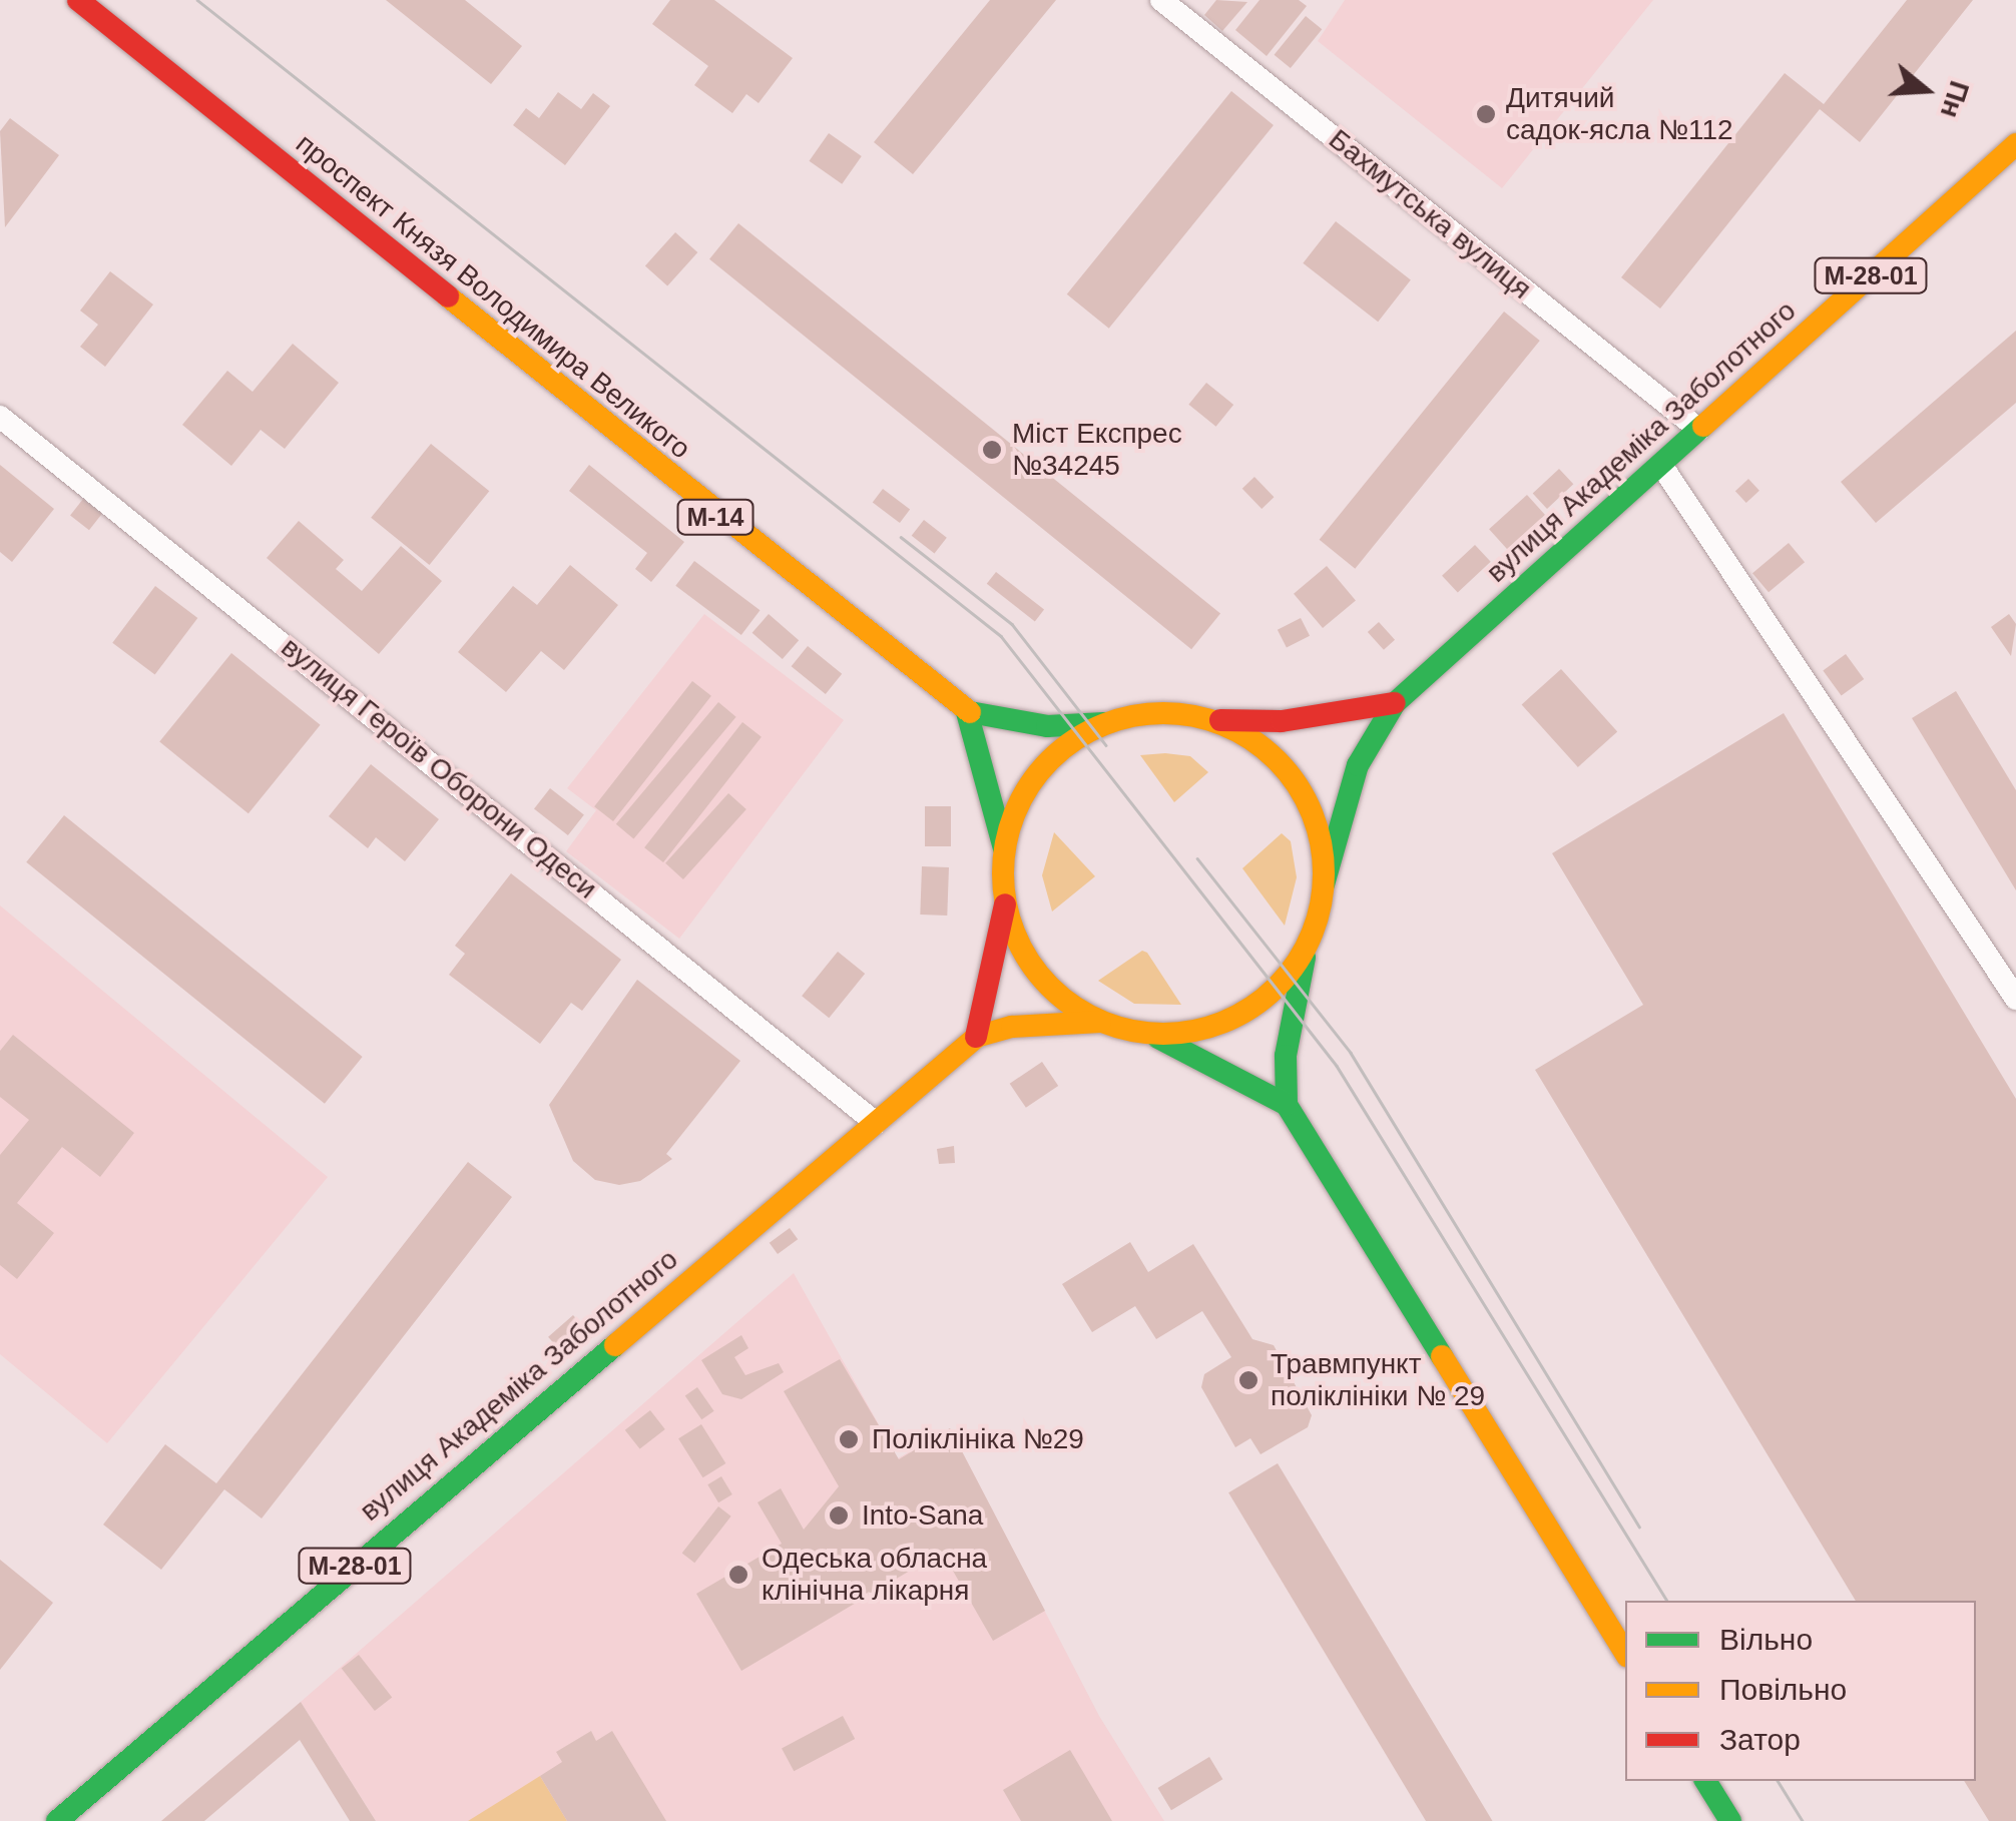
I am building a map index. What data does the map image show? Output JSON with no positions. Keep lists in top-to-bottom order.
{
  "streets": {
    "main road": [
      "М-28-01",
      "проспект Князя Володимира Великого",
      "вулиця Академіка Заболотного",
      "М-14"
    ],
    "street": ["Бахмутська вулиця", "вулиця Героїв Оборони Одеси"]
  },
  "crossings": [
    ["Бахмутська вулиця", "вулиця Академіка Заболотного"],
    ["проспект Князя Володимира Великого", "вулиця Академіка Заболотного"],
    ["проспект Князя Володимира Великого", "М-14"],
    ["вулиця Академіка Заболотного", "М-14"],
    ["вулиця Академіка Заболотного", "вулиця Героїв Оборони Одеси"]
  ],
  "places": [
    "Дитячий садок-ясла №112",
    "Міст Експрес №34245",
    "Травмпункт поліклініки № 29",
    "Поліклініка №29",
    "Into-Sana",
    "Одеська обласна клінічна лікарня"
  ],
  "legend": ["Вільно", "Повільно", "Затор"],
  "north": "right"
}
